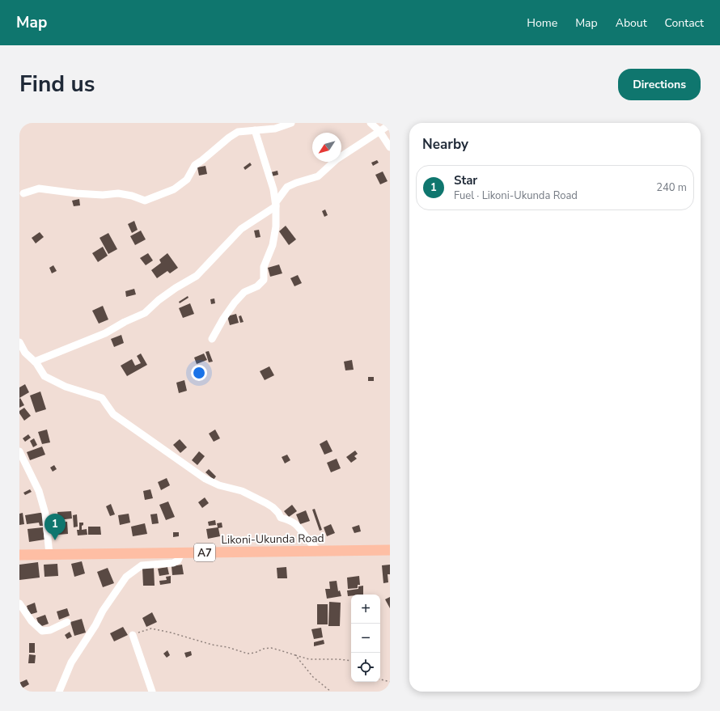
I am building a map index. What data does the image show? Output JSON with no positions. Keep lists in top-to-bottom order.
{
  "streets": {
    "highway": ["Likoni-Ukunda Road", "A7"]
  },
  "north": "bottom left",
  "page": {
    "header": "Map",
    "nav": [
      "Home",
      "Map",
      "About",
      "Contact"
    ],
    "title": "Find us",
    "buttons": "Directions",
    "heading": "Nearby",
    "list": [
      {
        "mark": "1",
        "name": "Star",
        "note": "Fuel · Likoni-Ukunda Road",
        "value": "240 m"
      }
    ],
    "pins": "1",
    "map_buttons": ["+", "−"]
  }
}
